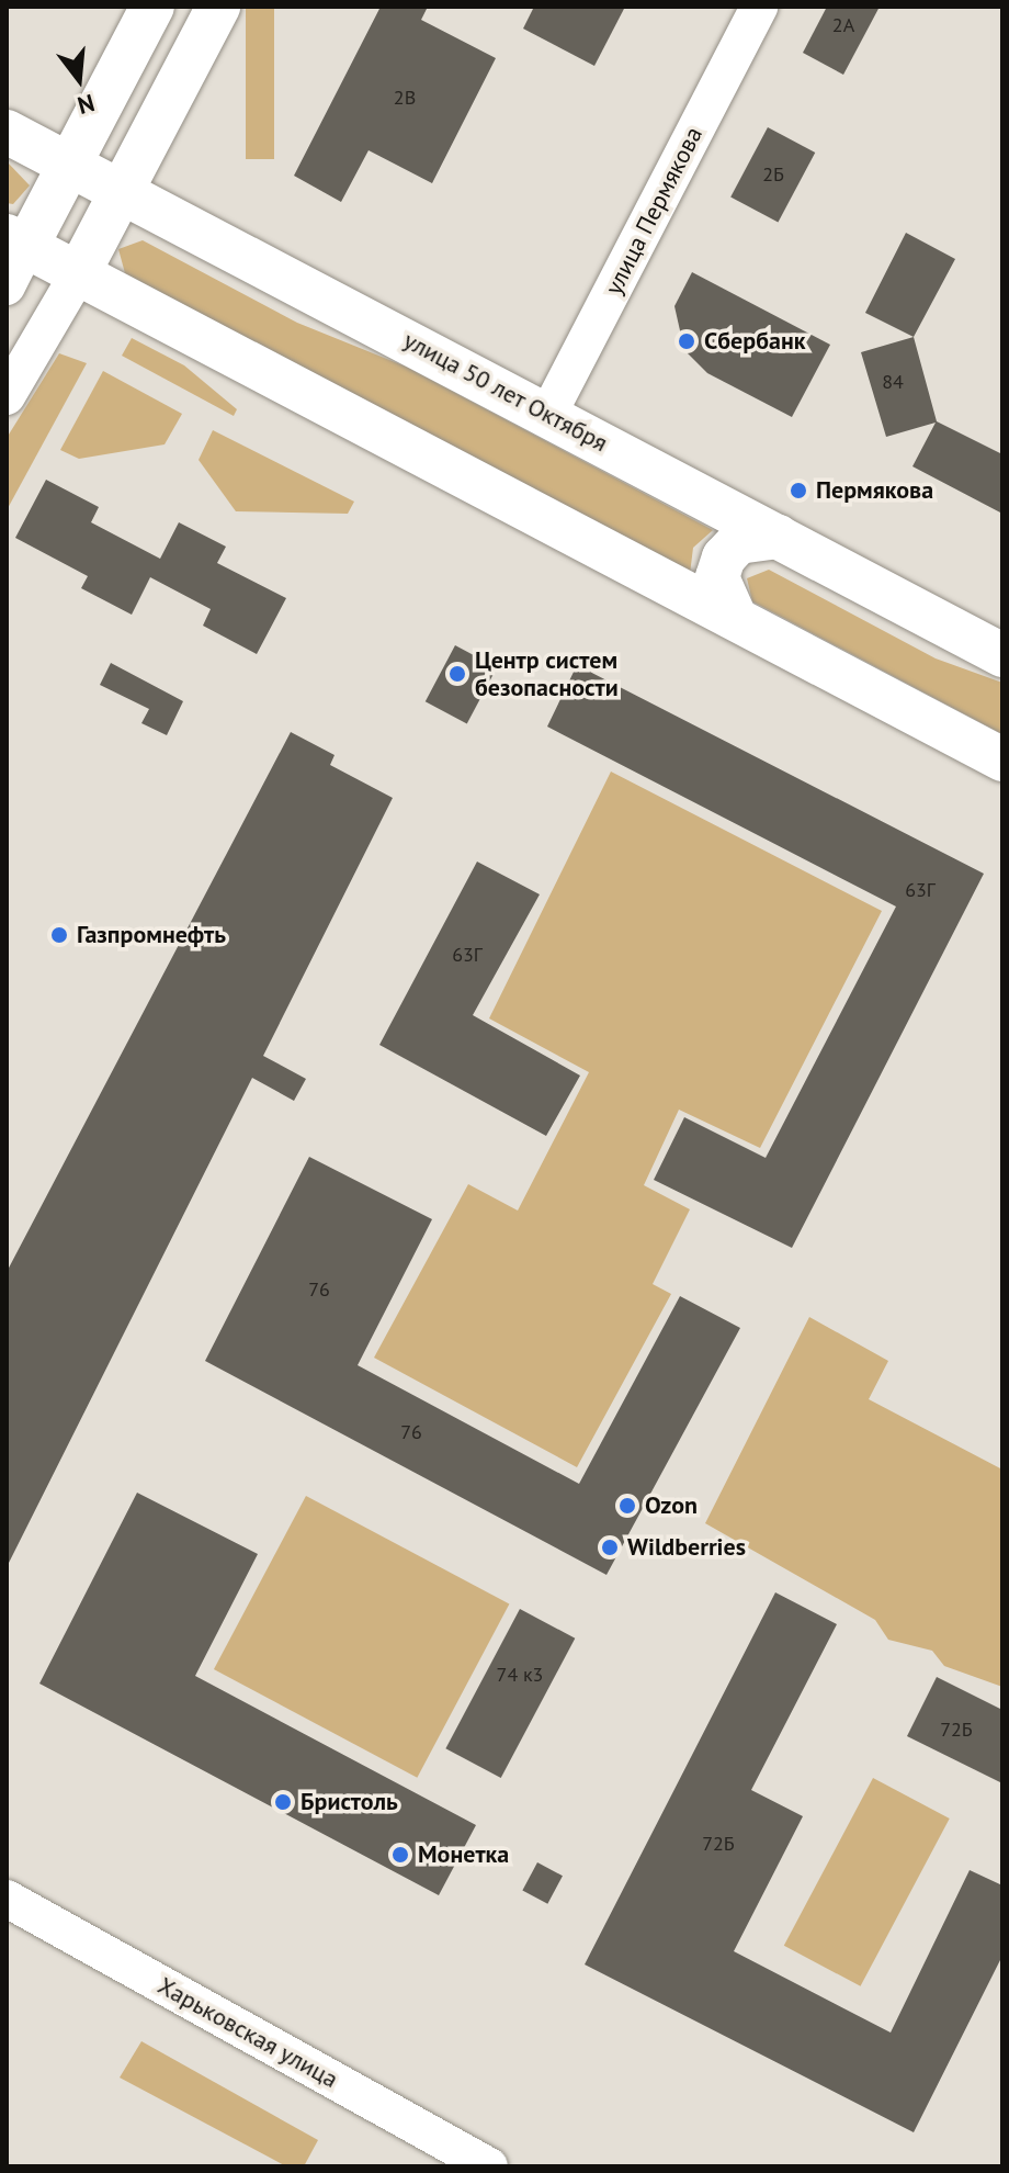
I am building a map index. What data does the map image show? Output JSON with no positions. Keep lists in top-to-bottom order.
{
  "streets": {
    "main road": ["улица 50 лет Октября"],
    "street": ["улица Пермякова", "Харьковская улица"]
  },
  "crossings": [
    ["улица Пермякова", "улица 50 лет Октября"]
  ],
  "places": [
    "Сбербанк",
    "Пермякова",
    "Центр систем безопасности",
    "Газпромнефть",
    "Ozon",
    "Wildberries",
    "Бристоль",
    "Монетка"
  ],
  "house_numbers": [
    "2А",
    "2В",
    "2Б",
    "84",
    "63Г",
    "63Г",
    "76",
    "76",
    "74 к3",
    "72Б",
    "72Б"
  ],
  "north": "bottom"
}
